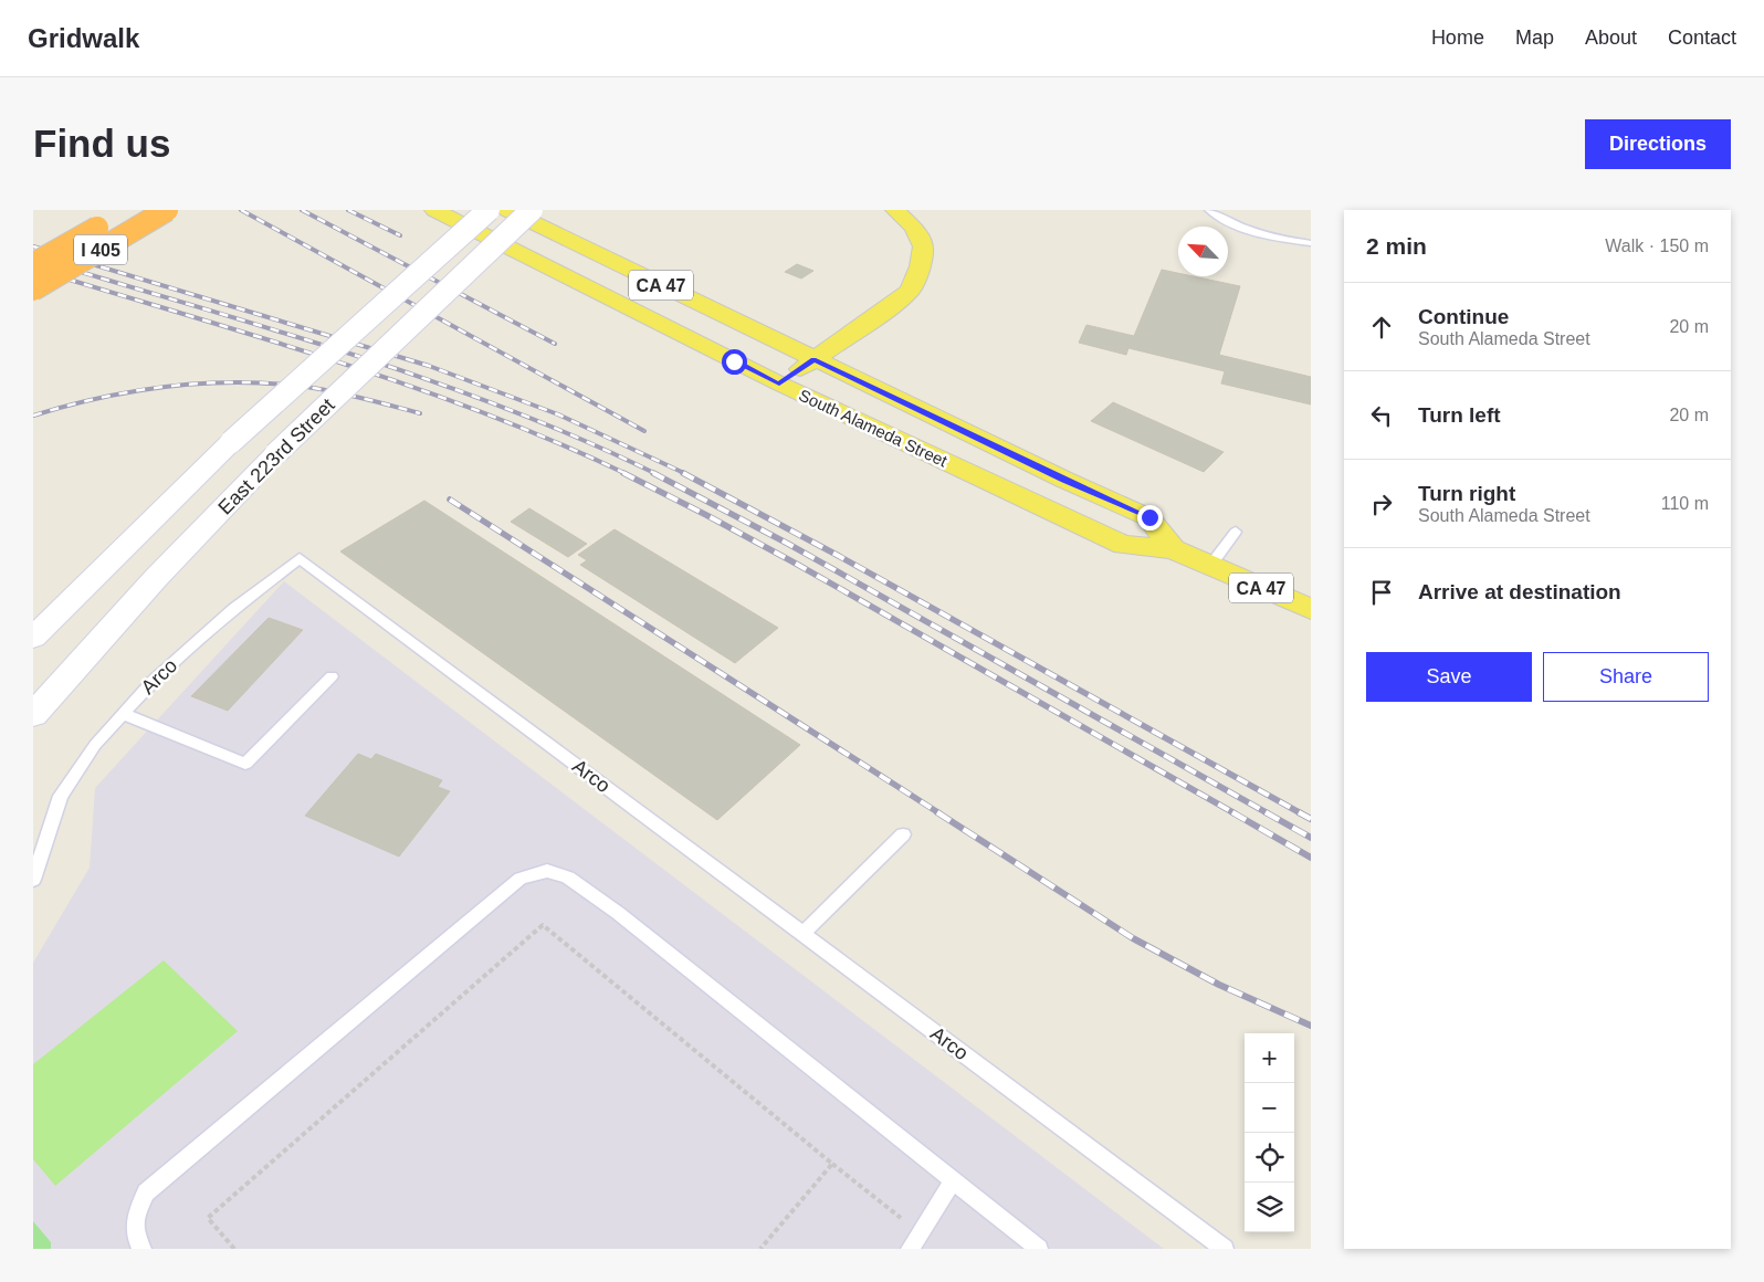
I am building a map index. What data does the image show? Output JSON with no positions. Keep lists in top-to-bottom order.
{
  "streets": {
    "highway": ["I 405"],
    "main road": ["CA 47", "South Alameda Street", "East 223rd Street"],
    "lane": ["Arco"]
  },
  "north": "top left",
  "page": {
    "header": "Gridwalk",
    "nav": [
      "Home",
      "Map",
      "About",
      "Contact"
    ],
    "buttons": [
      "Directions",
      ["Save", "Share"]
    ],
    "title": "Find us",
    "heading": ["2 min", "Walk · 150 m"],
    "list": [
      ["Continue", "South Alameda Street", "20 m"],
      ["Turn left", "20 m"],
      ["Turn right", "South Alameda Street", "110 m"],
      "Arrive at destination"
    ],
    "map_buttons": ["+", "−"]
  }
}
